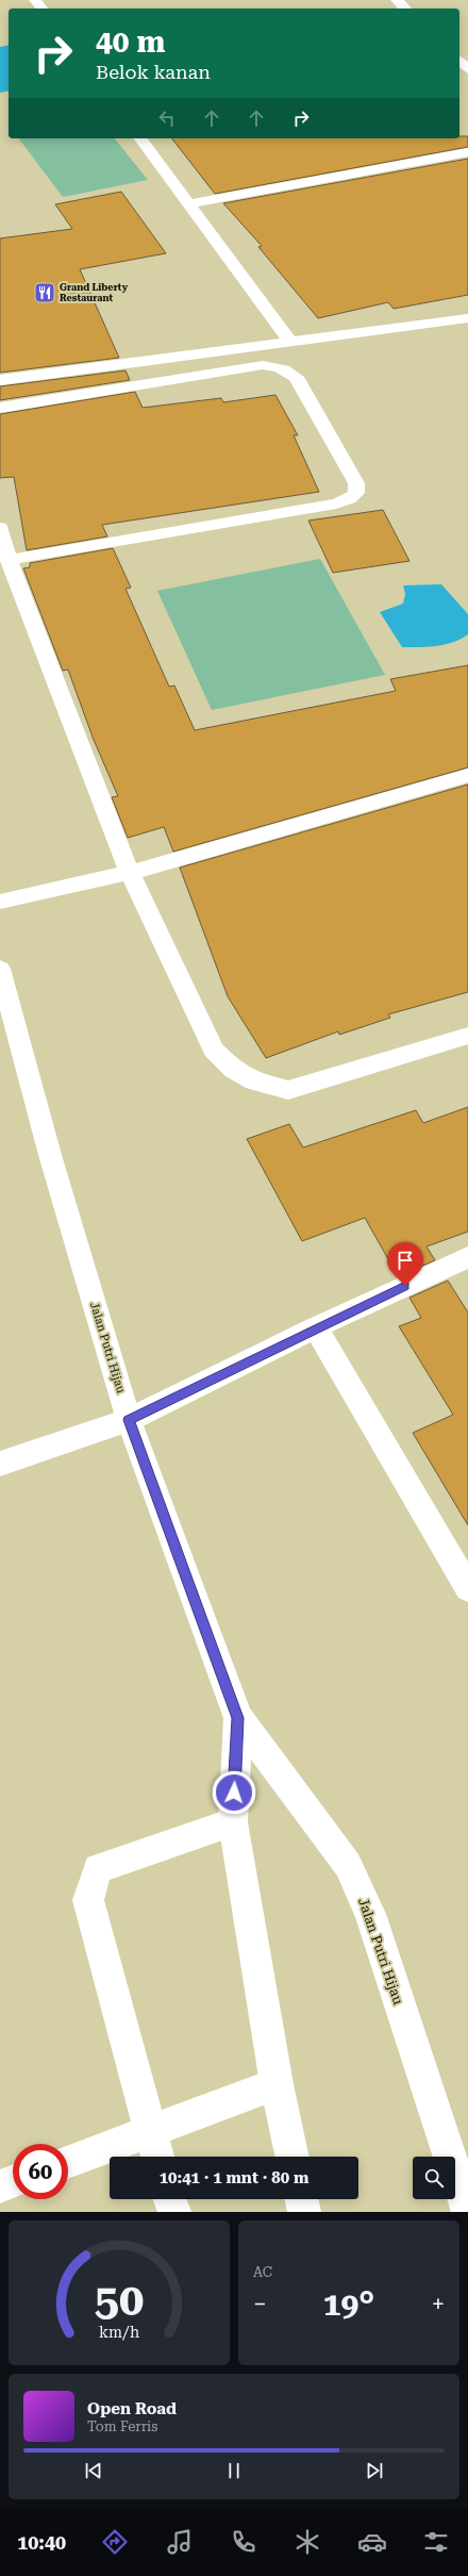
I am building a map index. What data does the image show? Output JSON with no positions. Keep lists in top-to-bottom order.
{
  "streets": {
    "street": ["Jalan Putri Hijau"]
  },
  "places": {
    "restaurant": ["Grand Liberty Restaurant"]
  },
  "page": {
    "turn": ["40 m", "Belok kanan"],
    "limit": "60",
    "trip": "10:41 · 1 mnt · 80 m",
    "tile": "AC",
    "heat": ["−", "19°", "+"],
    "song": ["Open Road", "Tom Ferris"],
    "tabs": "10:40",
    "gauge": ["50", "km/h"]
  }
}
